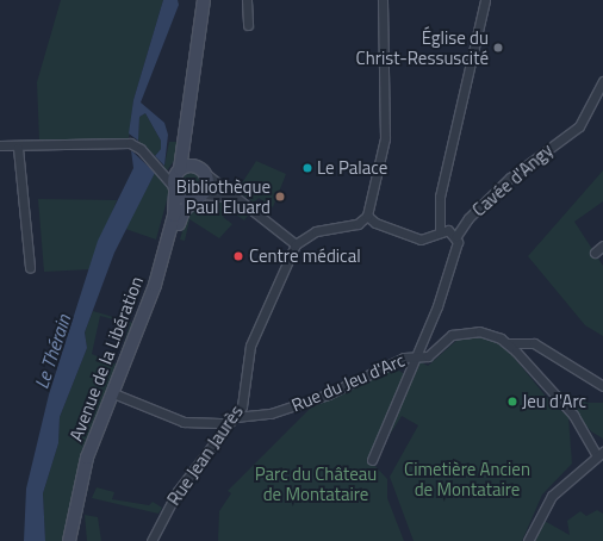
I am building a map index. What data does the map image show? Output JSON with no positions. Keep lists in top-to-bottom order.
{
  "streets": {
    "main road": ["Avenue de la Libération"],
    "street": ["Cavée d'Angy", "Rue du Jeu d'Arc", "Rue Jean Jaurès"]
  },
  "crossings": [
    ["Avenue de la Libération", "Rue du Jeu d'Arc"],
    ["Rue du Jeu d'Arc", "Rue Jean Jaurès"]
  ],
  "water": ["Le Thérain"],
  "parks": ["Cimetière Ancien de Montataire", "Parc du Château de Montataire"],
  "places": [
    "Église du Christ-Ressuscité",
    "Le Palace",
    "Bibliothèque Paul Eluard",
    "Centre médical",
    "Jeu d'Arc"
  ]
}
